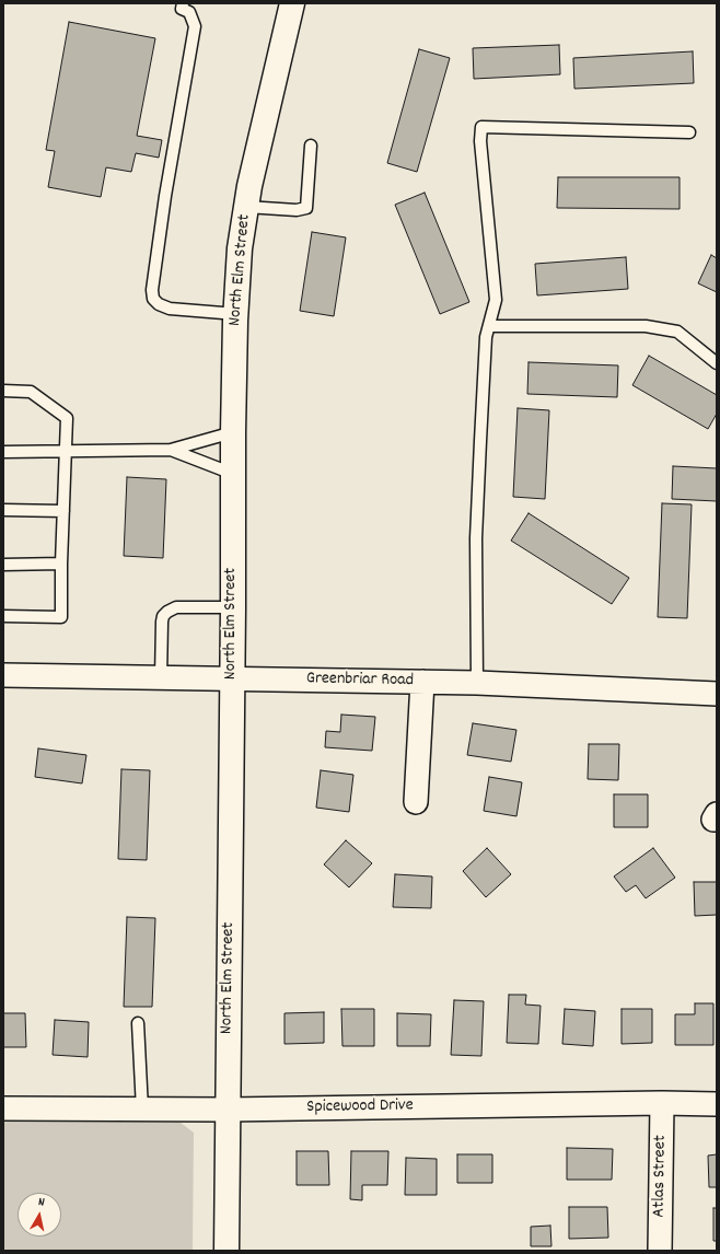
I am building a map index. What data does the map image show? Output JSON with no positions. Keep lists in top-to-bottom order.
{
  "streets": {
    "main road": ["North Elm Street"],
    "street": ["Greenbriar Road", "Spicewood Drive", "Atlas Street"]
  },
  "crossings": [
    ["North Elm Street", "Greenbriar Road"],
    ["North Elm Street", "Spicewood Drive"],
    ["Spicewood Drive", "Atlas Street"]
  ],
  "north": "top"
}
